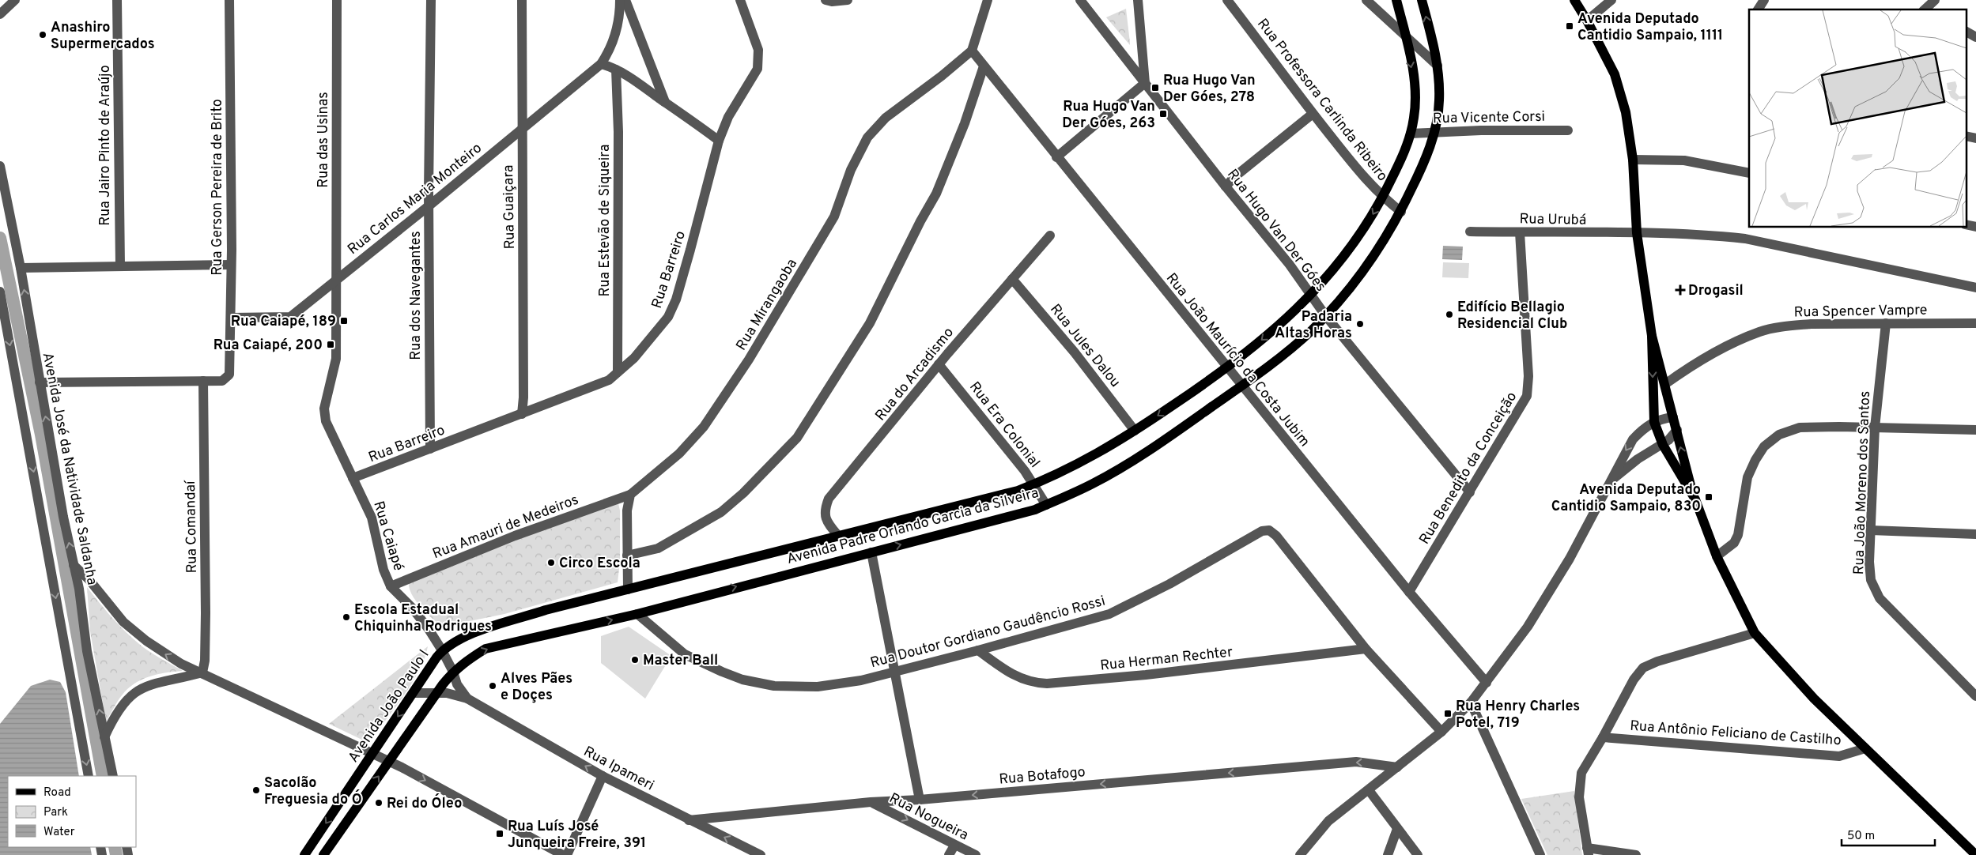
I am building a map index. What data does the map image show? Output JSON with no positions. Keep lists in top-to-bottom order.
{
  "streets": {
    "main road": ["Avenida Padre Orlando Garcia da Silveira", "Avenida João Paulo I"],
    "street": [
      "Rua Professora Carlinda Ribeiro",
      "Rua Vicente Corsi",
      "Rua das Usinas",
      "Rua Jairo Pinto de Araújo",
      "Rua Gerson Pereira de Brito",
      "Rua Carlos Maria Monteiro",
      "Rua Guaiçara",
      "Rua Urubá",
      "Rua Estevão de Siqueira",
      "Rua Hugo Van Der Góes",
      "Rua Barreiro",
      "Rua dos Navegantes",
      "Rua Mirangaoba",
      "Rua Spencer Vampre",
      "Rua Jules Dalou",
      "Rua João Maurício da Costa Jubim",
      "Rua do Arcadismo",
      "Rua Era Colonial",
      "Rua Benedito da Conceição",
      "Avenida José da Natividade Saldanha",
      "Rua João Moreno dos Santos",
      "Rua Amauri de Medeiros",
      "Rua Comandaí",
      "Rua Caiapé",
      "Rua Doutor Gordiano Gaudêncio Rossi",
      "Rua Herman Rechter",
      "Rua Antônio Feliciano de Castilho",
      "Rua Ipameri",
      "Rua Botafogo",
      "Rua Nogueira"
    ]
  },
  "crossings": [
    ["Rua Professora Carlinda Ribeiro", "Avenida Padre Orlando Garcia da Silveira"],
    ["Rua Vicente Corsi", "Avenida Padre Orlando Garcia da Silveira"],
    ["Rua das Usinas", "Rua Carlos Maria Monteiro"],
    ["Rua das Usinas", "Rua Caiapé"],
    ["Rua Gerson Pereira de Brito", "Rua Carlos Maria Monteiro"],
    ["Rua Gerson Pereira de Brito", "Rua Comandaí"],
    ["Rua Carlos Maria Monteiro", "Rua Guaiçara"],
    ["Rua Carlos Maria Monteiro", "Rua dos Navegantes"],
    ["Rua Carlos Maria Monteiro", "Rua Caiapé"],
    ["Rua Guaiçara", "Rua Barreiro"],
    ["Rua Urubá", "Rua Benedito da Conceição"],
    ["Rua Estevão de Siqueira", "Rua Barreiro"],
    ["Rua Hugo Van Der Góes", "Rua Benedito da Conceição"],
    ["Rua Hugo Van Der Góes", "Avenida Padre Orlando Garcia da Silveira"],
    ["Rua Barreiro", "Rua dos Navegantes"],
    ["Rua Barreiro", "Rua Caiapé"],
    ["Rua Mirangaoba", "Rua João Maurício da Costa Jubim"],
    ["Rua Mirangaoba", "Rua Amauri de Medeiros"],
    ["Rua Spencer Vampre", "Rua João Moreno dos Santos"],
    ["Rua Jules Dalou", "Rua do Arcadismo"],
    ["Rua Jules Dalou", "Avenida Padre Orlando Garcia da Silveira"],
    ["Rua João Maurício da Costa Jubim", "Rua Benedito da Conceição"],
    ["Rua João Maurício da Costa Jubim", "Avenida Padre Orlando Garcia da Silveira"],
    ["Rua do Arcadismo", "Rua Era Colonial"],
    ["Rua do Arcadismo", "Avenida Padre Orlando Garcia da Silveira"],
    ["Rua Era Colonial", "Avenida Padre Orlando Garcia da Silveira"],
    ["Avenida Padre Orlando Garcia da Silveira", "Rua Caiapé"],
    ["Avenida Padre Orlando Garcia da Silveira", "Rua Doutor Gordiano Gaudêncio Rossi"],
    ["Avenida Padre Orlando Garcia da Silveira", "Avenida João Paulo I"],
    ["Avenida Padre Orlando Garcia da Silveira", "Rua Ipameri"],
    ["Rua Amauri de Medeiros", "Rua Caiapé"],
    ["Rua Caiapé", "Avenida João Paulo I"],
    ["Rua Caiapé", "Rua Ipameri"],
    ["Rua Doutor Gordiano Gaudêncio Rossi", "Rua Herman Rechter"],
    ["Avenida João Paulo I", "Rua Ipameri"],
    ["Rua Ipameri", "Rua Botafogo"],
    ["Rua Botafogo", "Rua Nogueira"]
  ],
  "one_way": ["Rua Ipameri", "Rua Botafogo", "Rua Nogueira"],
  "places": {
    "transit": [
      "Avenida Deputado Cantidio Sampaio, 1111",
      "Rua Hugo Van Der Góes, 278",
      "Rua Hugo Van Der Góes, 263",
      "Rua Caiapé, 189",
      "Rua Caiapé, 200",
      "Avenida Deputado Cantidio Sampaio, 830",
      "Rua Henry Charles Potel, 719",
      "Rua Luís José Junqueira Freire, 391"
    ],
    "other": [
      "Anashiro Supermercados",
      "Edifício Bellagio Residencial Club",
      "Padaria Altas Horas",
      "Circo Escola",
      "Escola Estadual Chiquinha Rodrigues",
      "Master Ball",
      "Alves Pães e Doçes",
      "Sacolão Freguesia do Ó",
      "Rei do Óleo"
    ],
    "health": ["Drogasil"]
  },
  "legend": ["Road", "Park", "Water"],
  "scale_bar": "50 m"
}
